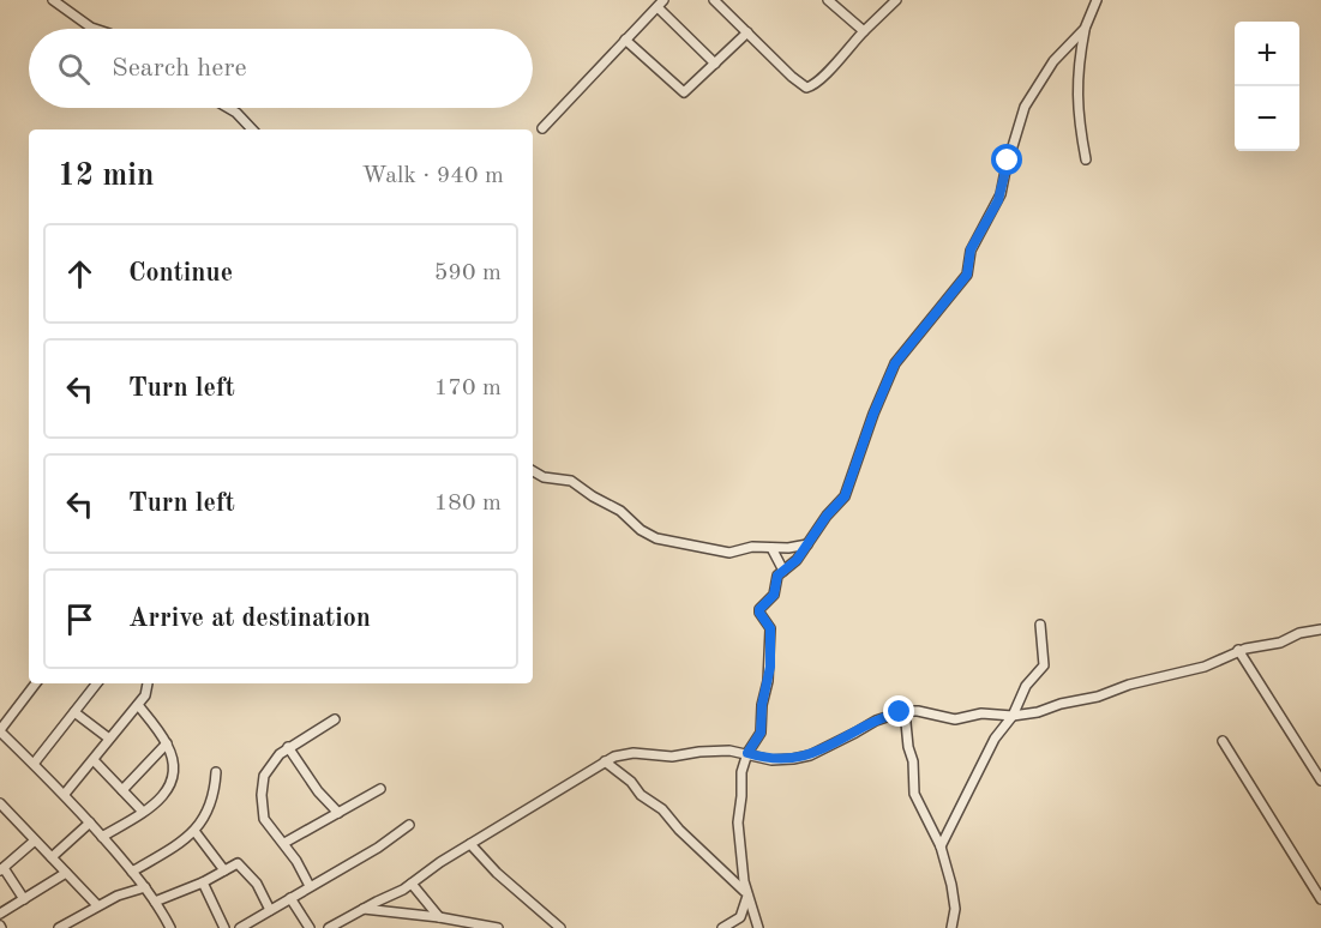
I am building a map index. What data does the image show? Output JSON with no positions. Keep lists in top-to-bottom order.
{
  "page": {
    "map_buttons": ["+", "−"],
    "search": "Search here",
    "heading": ["12 min", "Walk · 940 m"],
    "list": [
      ["Continue", "590 m"],
      ["Turn left", "170 m"],
      ["Turn left", "180 m"],
      "Arrive at destination"
    ]
  }
}
